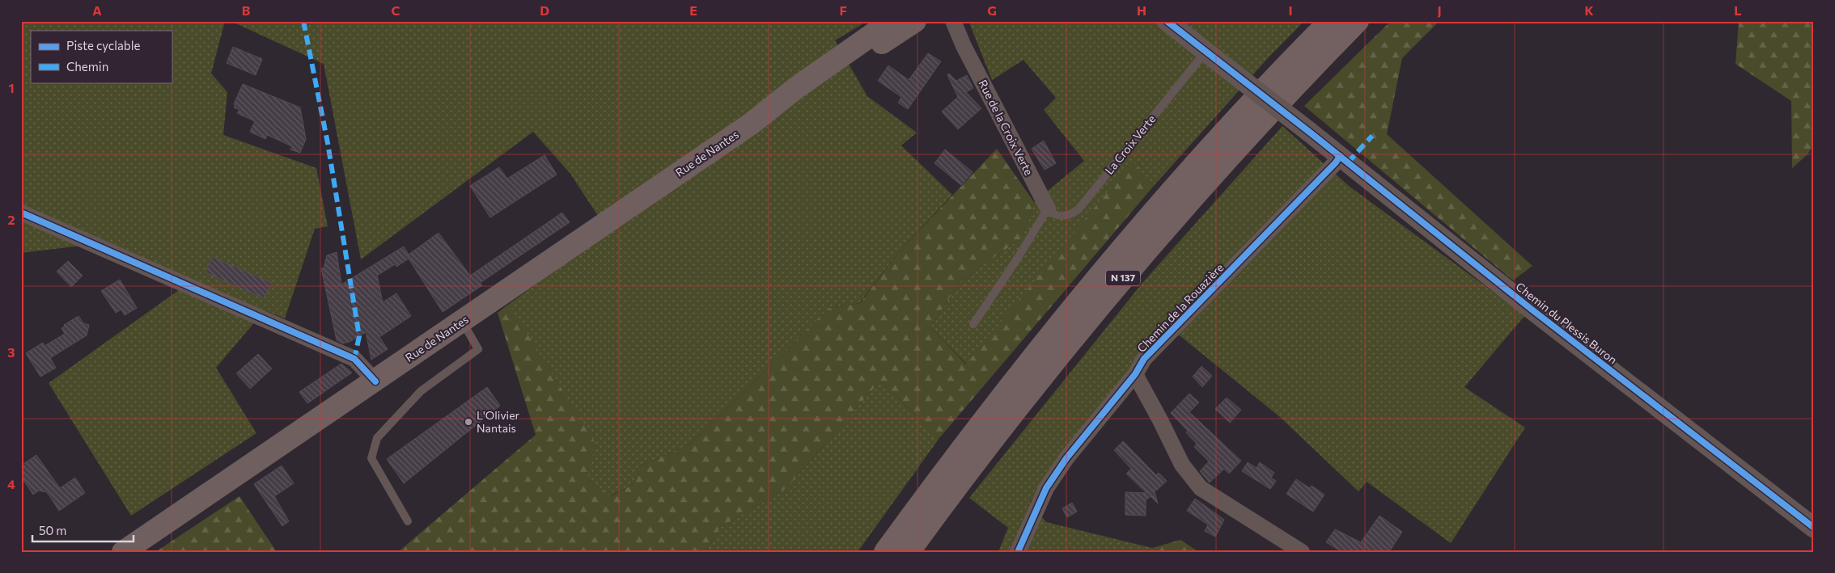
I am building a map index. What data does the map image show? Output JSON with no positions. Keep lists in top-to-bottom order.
{
  "streets": {
    "highway": ["N 137"],
    "main road": ["Rue de Nantes"],
    "street": ["Rue de la Croix Verte", "Chemin de la Rouazière", "Chemin du Plessis Buron"],
    "lane": ["La Croix Verte"]
  },
  "crossings": [
    ["Rue de la Croix Verte", "La Croix Verte"],
    ["La Croix Verte", "Chemin du Plessis Buron"],
    ["Chemin de la Rouazière", "Chemin du Plessis Buron"]
  ],
  "places": ["L'Olivier Nantais"],
  "legend": ["Piste cyclable", "Chemin"],
  "scale_bar": "50 m",
  "grid": {
    "columns": [
      "A",
      "B",
      "C",
      "D",
      "E",
      "F",
      "G",
      "H",
      "I",
      "J",
      "K",
      "L"
    ],
    "rows": [
      "1",
      "2",
      "3",
      "4"
    ]
  }
}
